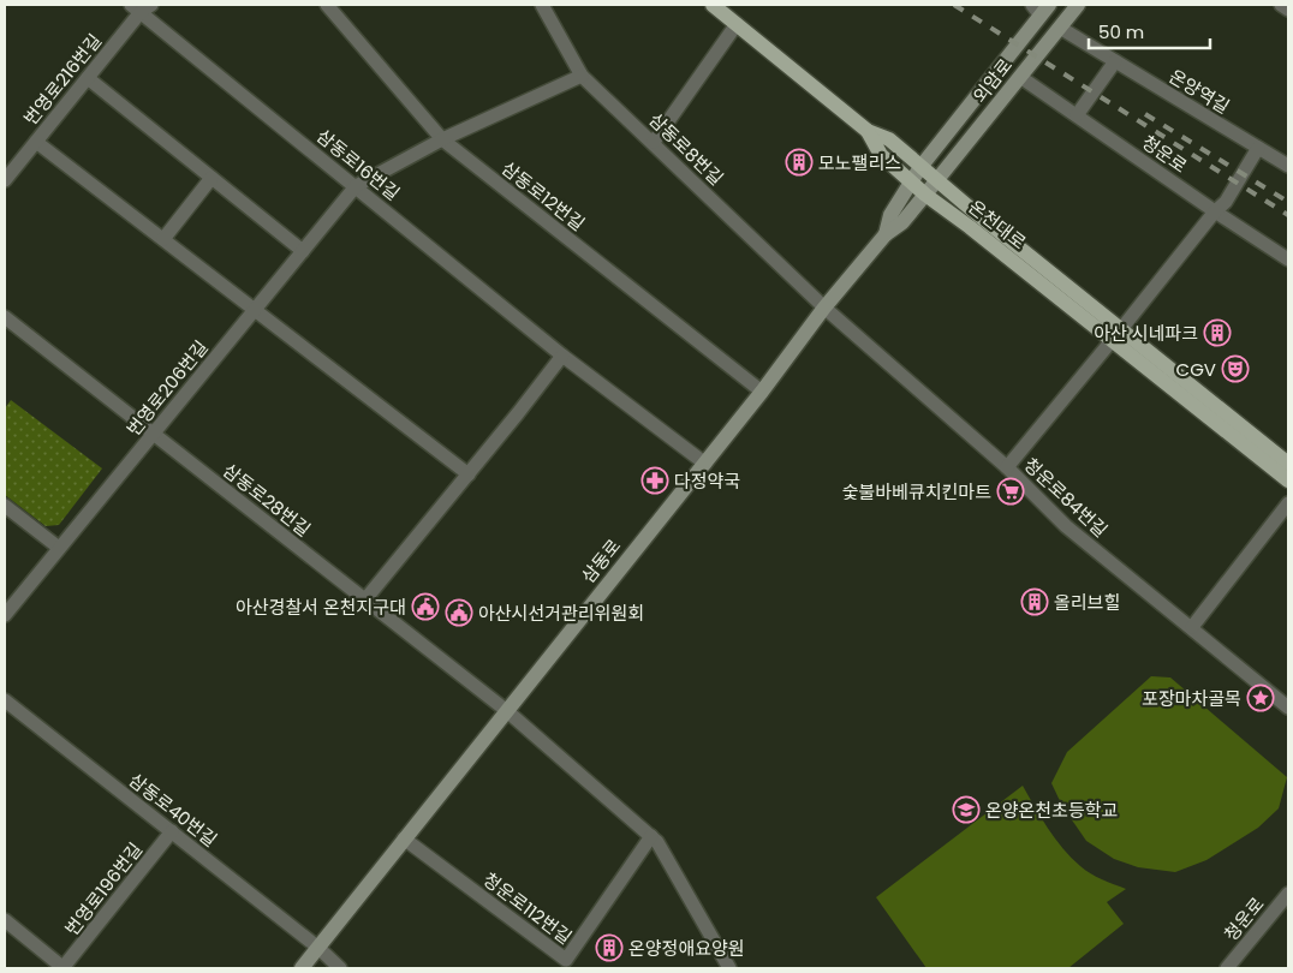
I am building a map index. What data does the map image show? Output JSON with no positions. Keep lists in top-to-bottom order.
{
  "streets": {
    "main road": ["온천대로"],
    "street": [
      "번영로216번길",
      "외암로",
      "온양역길",
      "삼동로8번길",
      "청운로",
      "삼동로16번길",
      "삼동로12번길",
      "번영로206번길",
      "청운로84번길",
      "삼동로28번길",
      "삼동로",
      "삼동로40번길",
      "번영로196번길",
      "청운로112번길"
    ]
  },
  "crossings": [
    ["번영로216번길", "삼동로16번길"],
    ["외암로", "온양역길"],
    ["외암로", "청운로"],
    ["외암로", "온천대로"],
    ["외암로", "삼동로"],
    ["삼동로8번길", "번영로206번길"],
    ["삼동로8번길", "청운로84번길"],
    ["삼동로8번길", "삼동로"],
    ["삼동로16번길", "번영로206번길"],
    ["삼동로16번길", "삼동로"],
    ["삼동로12번길", "번영로206번길"],
    ["삼동로12번길", "삼동로"],
    ["온천대로", "삼동로"],
    ["번영로206번길", "삼동로28번길"],
    ["청운로84번길", "삼동로"],
    ["삼동로28번길", "삼동로"],
    ["삼동로", "삼동로40번길"],
    ["삼동로", "청운로112번길"],
    ["삼동로40번길", "번영로196번길"]
  ],
  "places": {
    "building": [
      "모노팰리스",
      "아산 시네파크",
      "올리브힐",
      "온양정애요양원"
    ],
    "theatre": ["CGV"],
    "pharmacy": ["다정약국"],
    "supermarket": ["숯불바베큐치킨마트"],
    "public building": ["아산경찰서 온천지구대", "아산시선거관리위원회"],
    "place": ["포장마차골목"],
    "school or university": ["온양온천초등학교"]
  },
  "scale_bar": "50 m"
}
